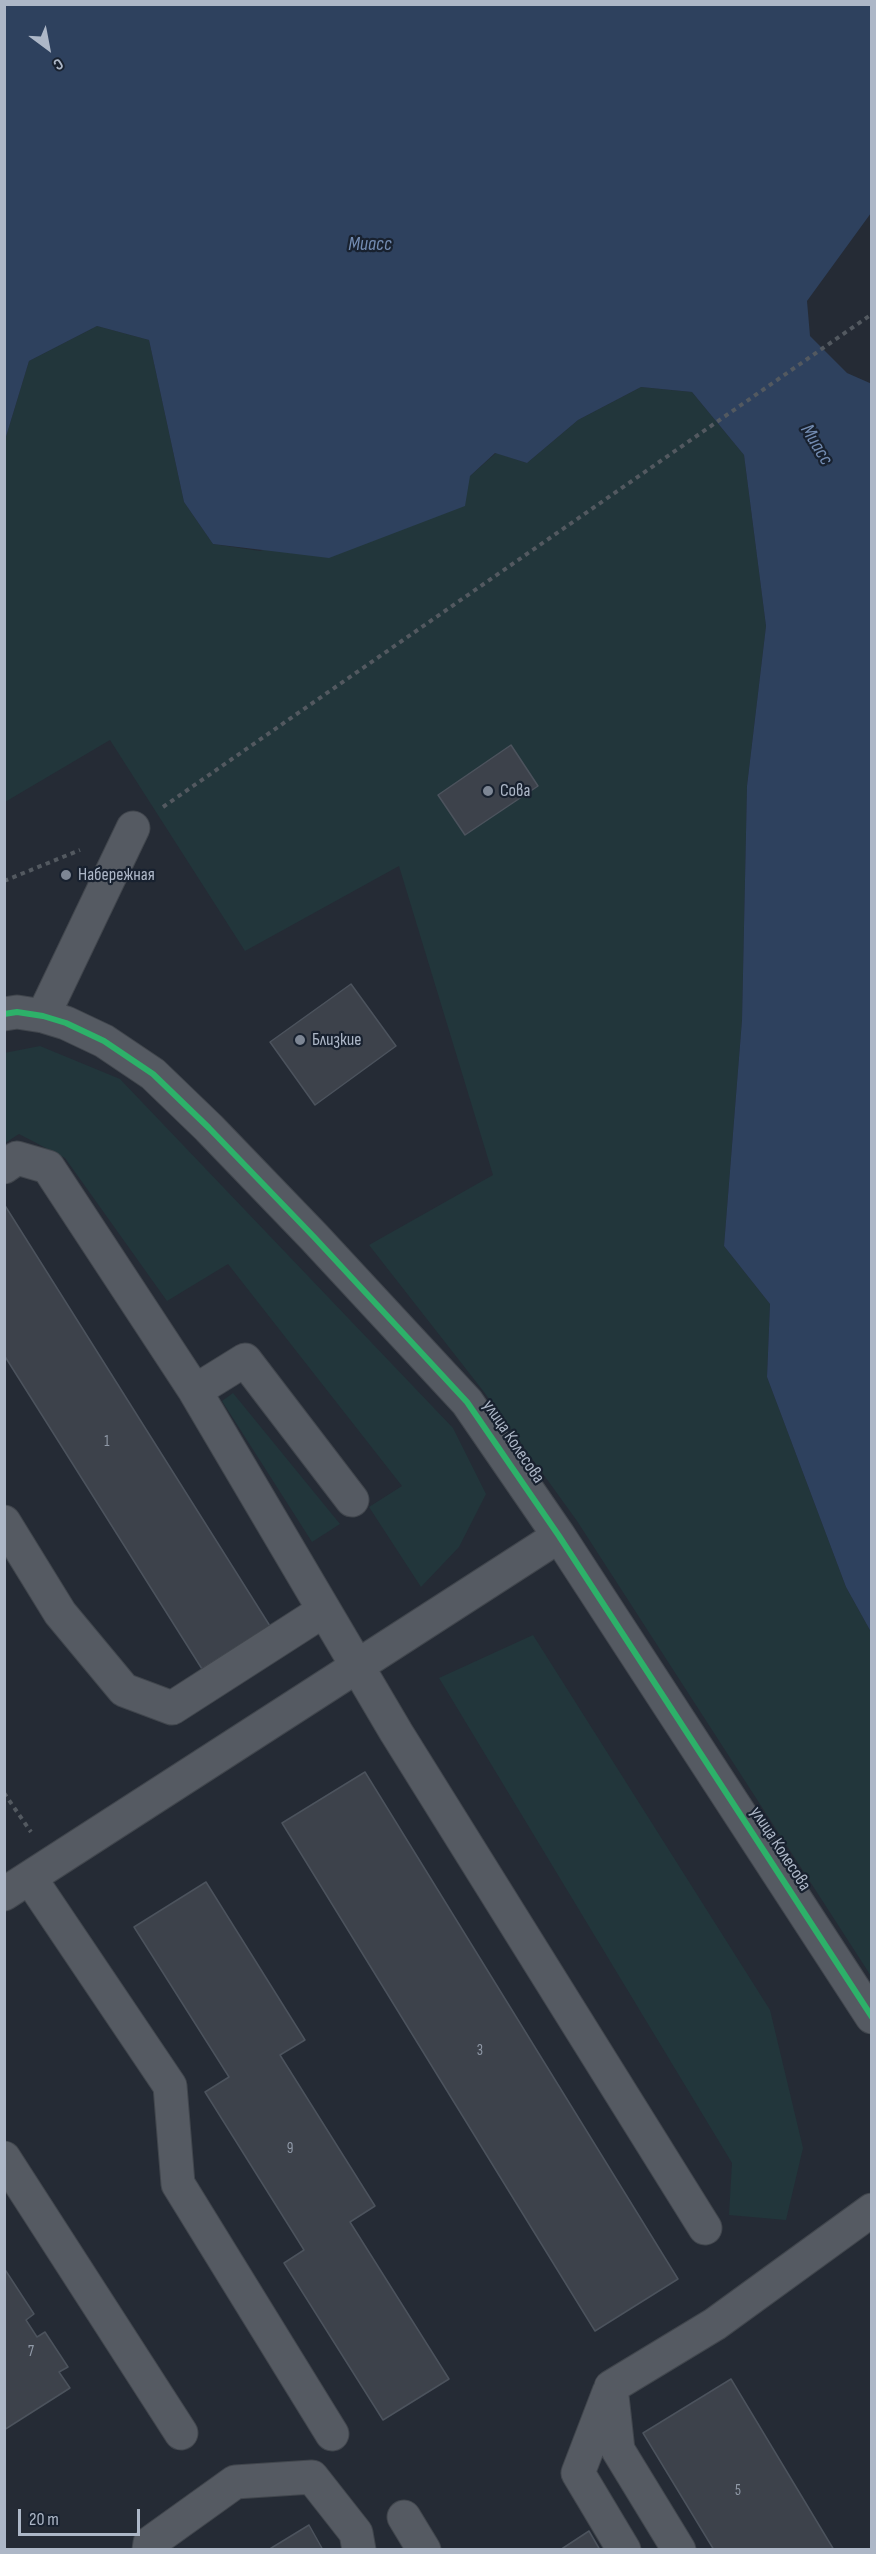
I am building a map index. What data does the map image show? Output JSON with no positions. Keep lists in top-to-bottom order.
{
  "streets": {
    "street": ["улица Колесова"]
  },
  "water": ["Миасс"],
  "places": ["Сова", "Набережная", "Близкие"],
  "house_numbers": [
    "1",
    "3",
    "9",
    "7",
    "5"
  ],
  "scale_bar": "20 m",
  "north": "bottom right"
}
